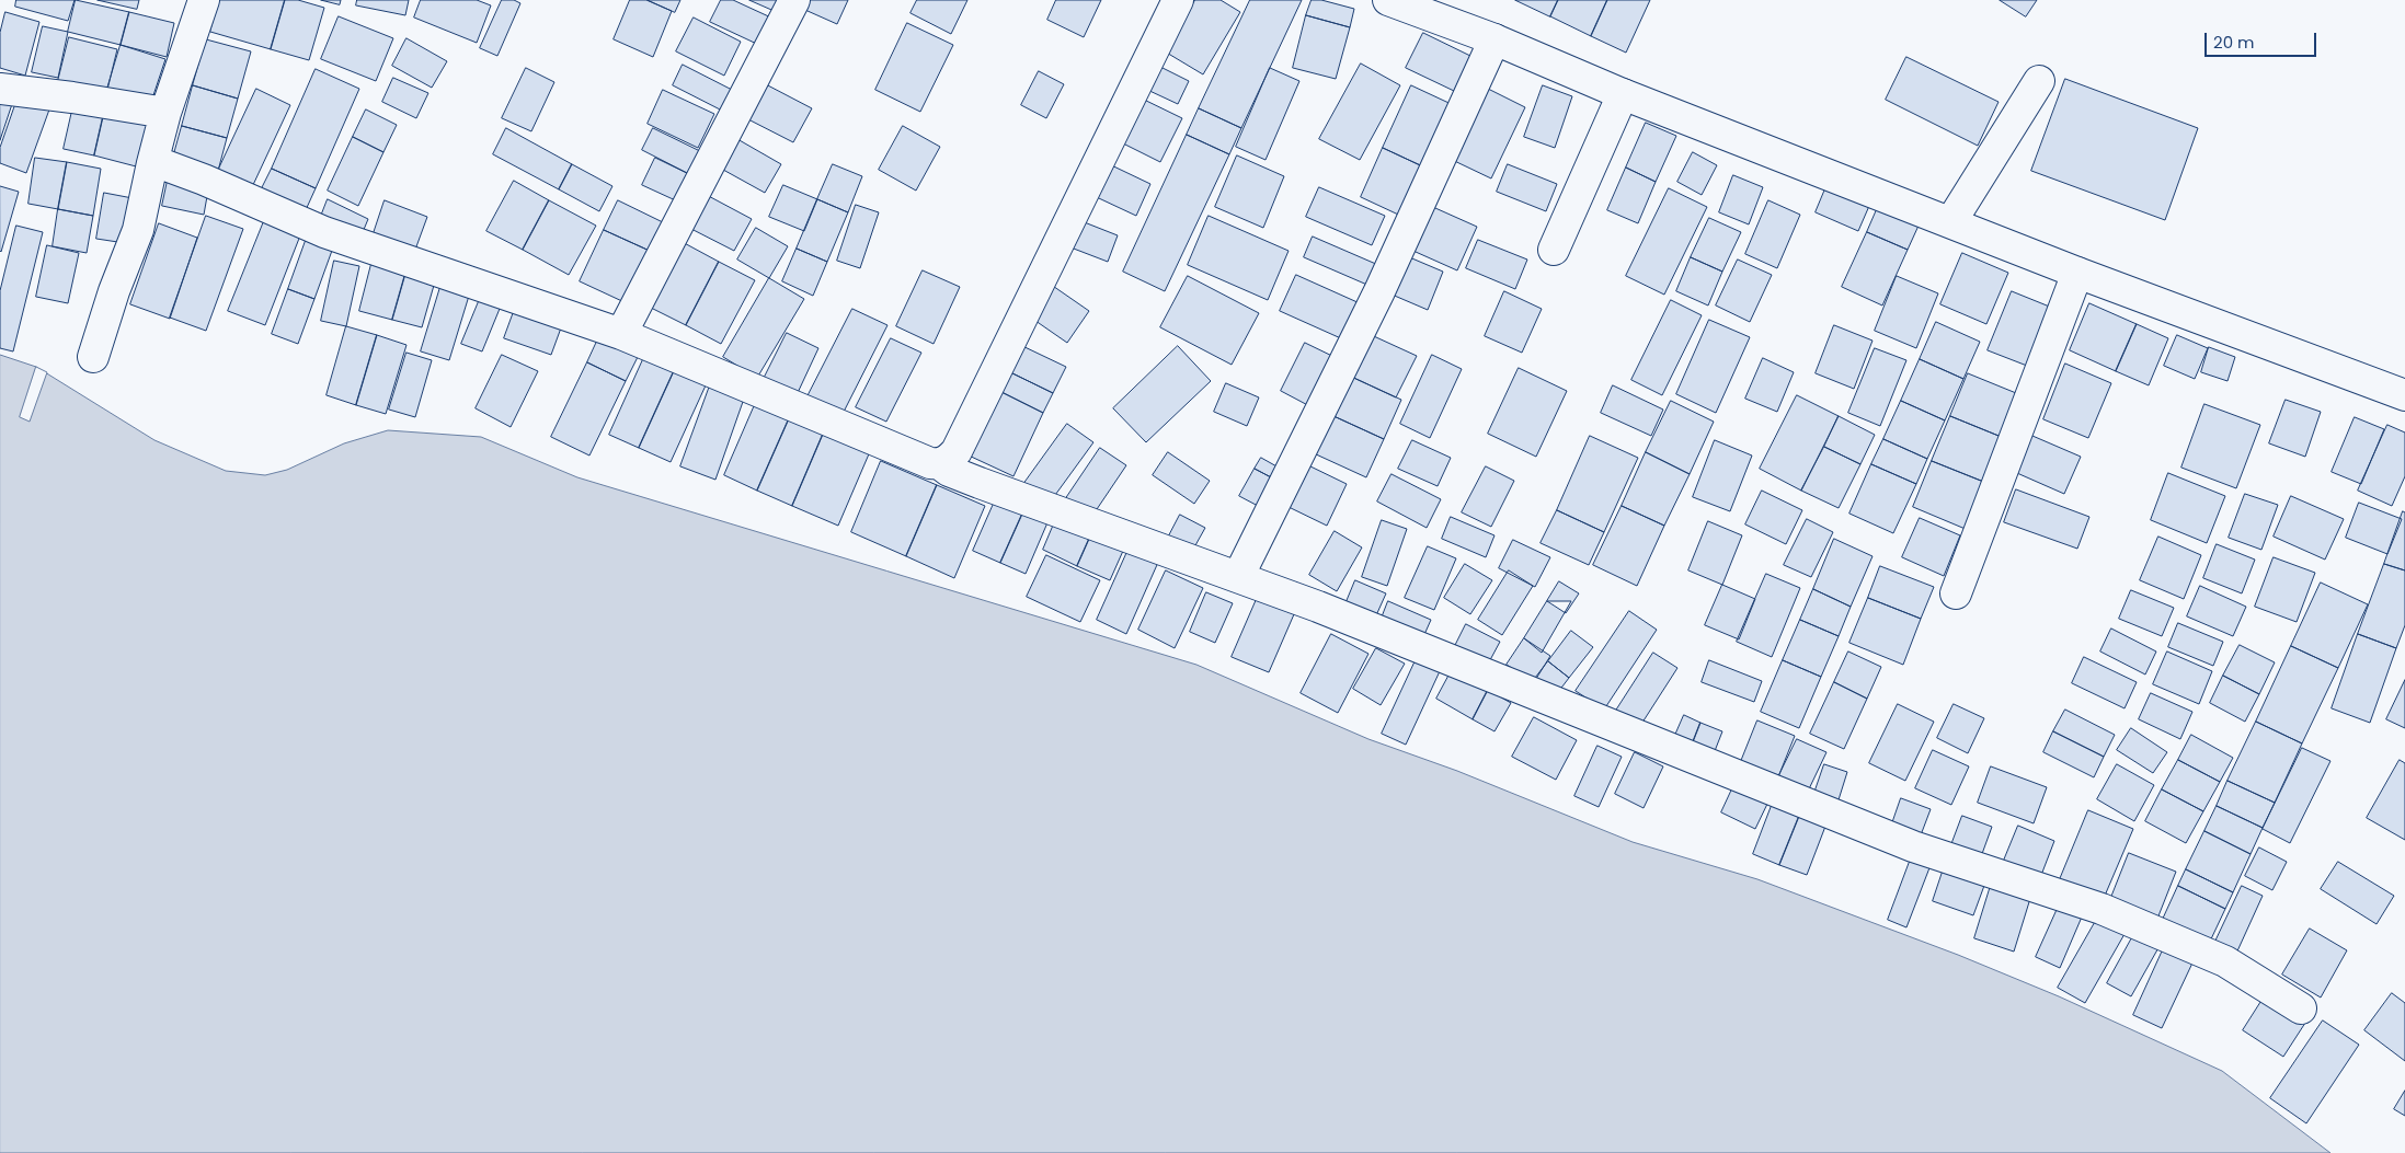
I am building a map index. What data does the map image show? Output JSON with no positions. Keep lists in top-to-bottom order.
{
  "scale_bar": "20 m"
}
